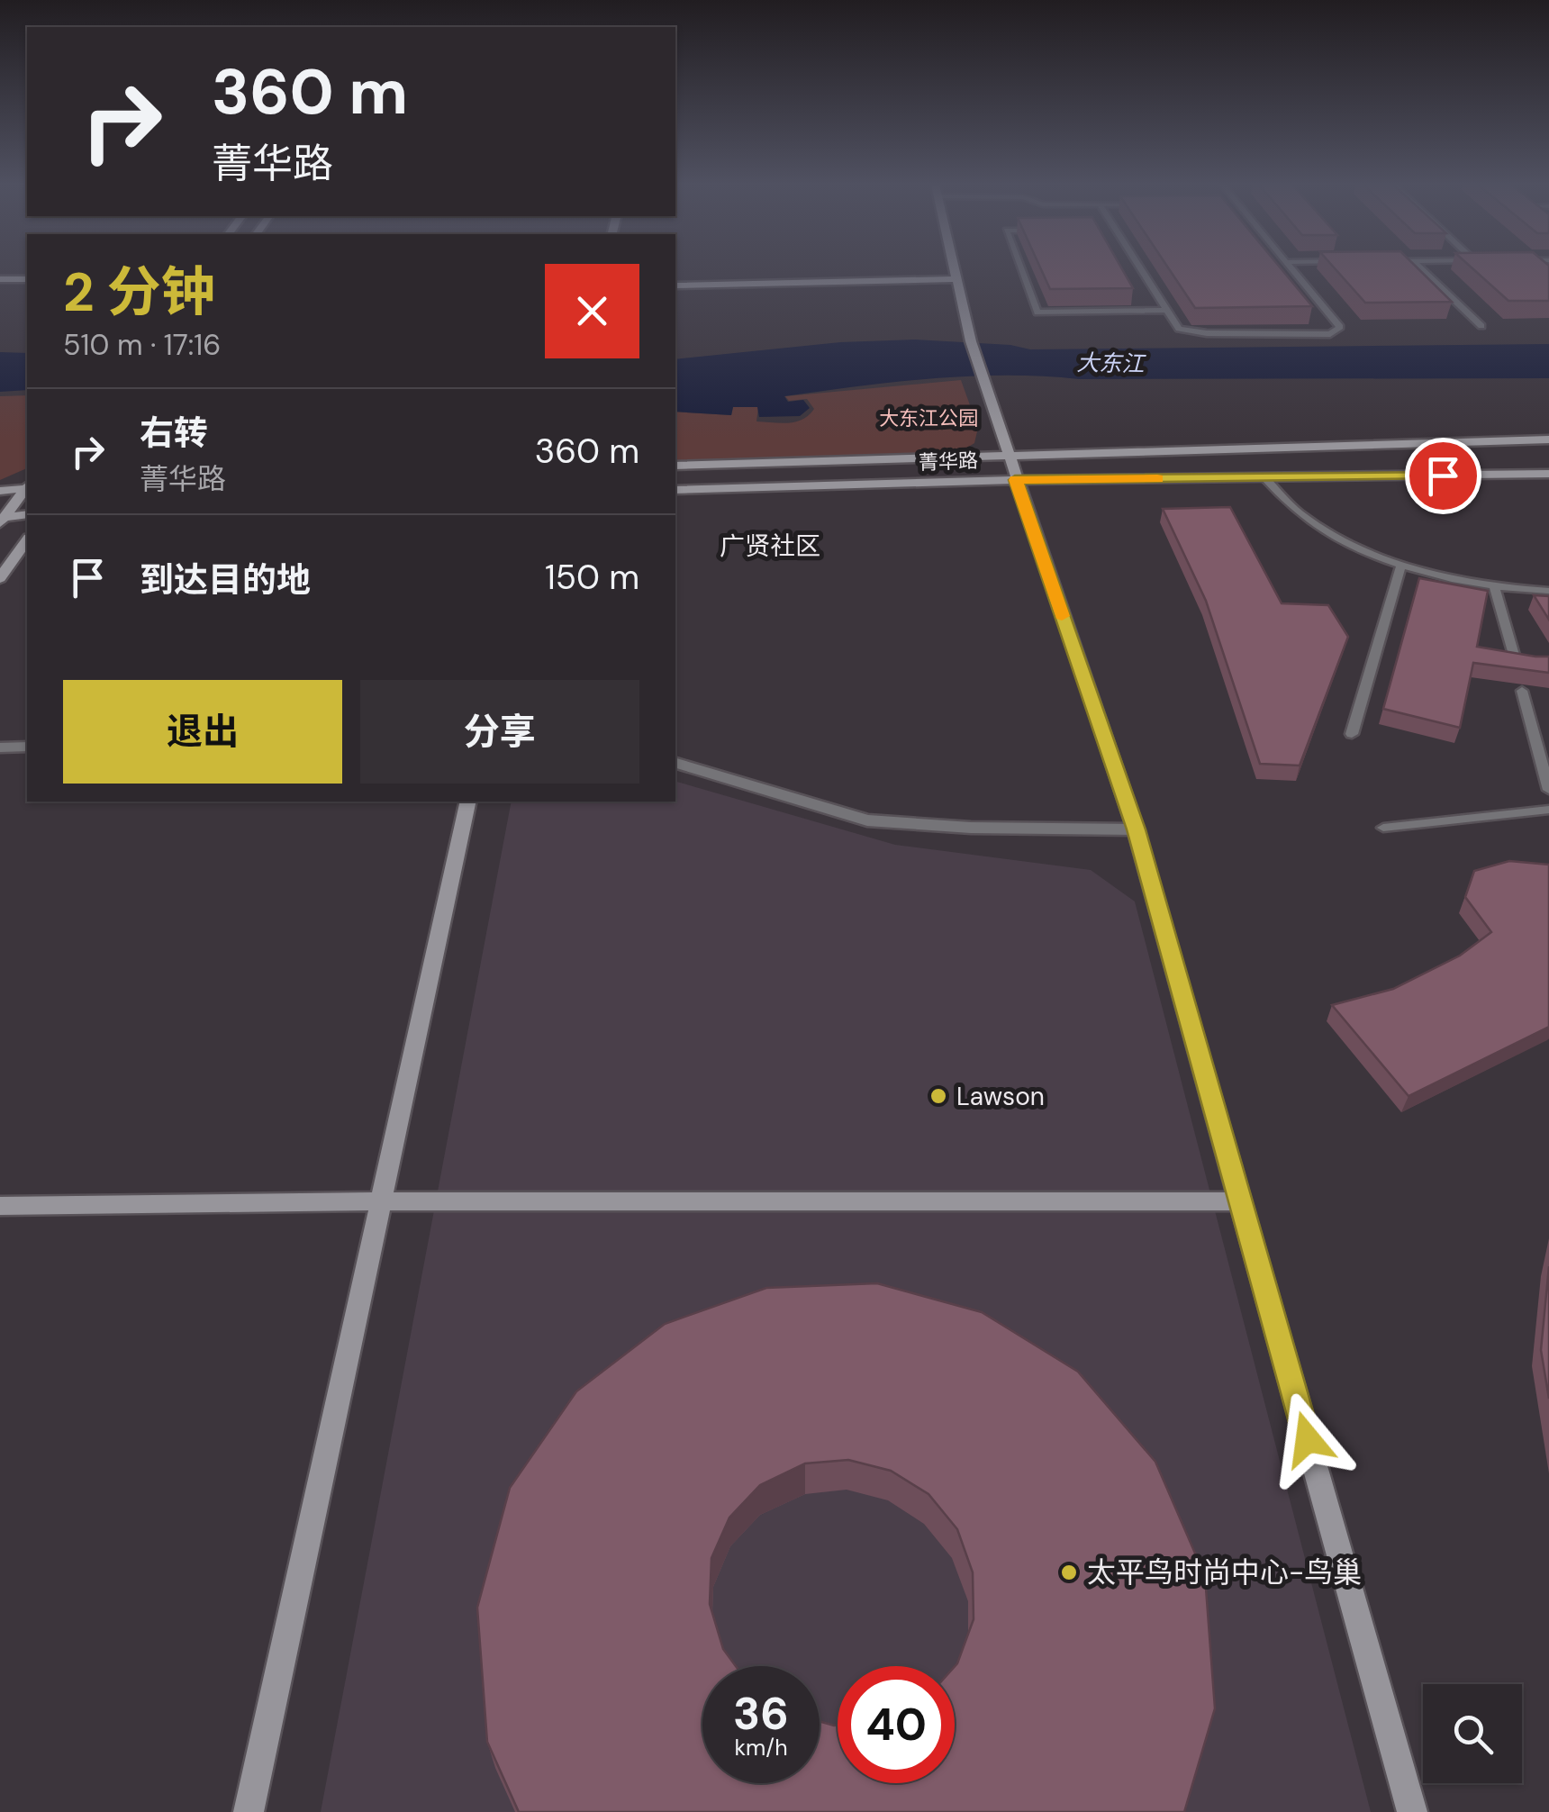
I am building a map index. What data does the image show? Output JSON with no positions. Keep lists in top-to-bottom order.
{
  "streets": {
    "street": ["菁华路"]
  },
  "districts": ["广贤社区"],
  "water": ["大东江"],
  "parks": ["大东江公园"],
  "places": ["Lawson", "太平鸟时尚中心-鸟巢"],
  "page": {
    "turn": ["360 m", "菁华路"],
    "heading": ["2 分钟", "510 m · 17:16"],
    "list": [
      {
        "name": "右转",
        "note": "菁华路",
        "value": "360 m"
      },
      {
        "name": "到达目的地",
        "value": "150 m"
      }
    ],
    "buttons": ["退出", "分享"],
    "speed": "36 km/h",
    "limit": "40"
  }
}
